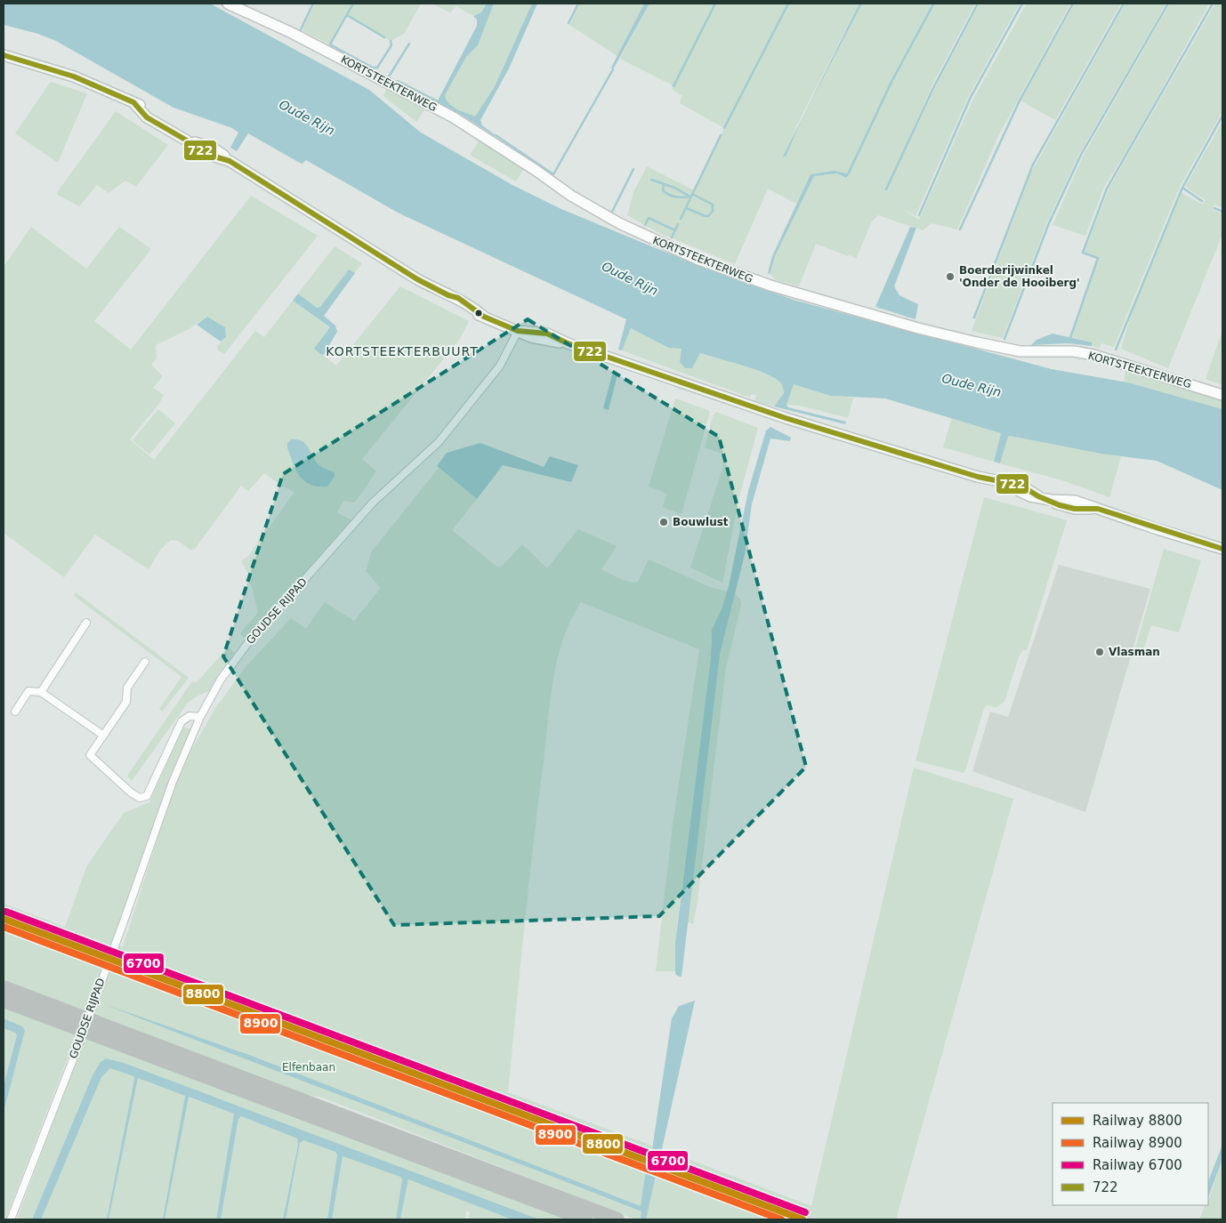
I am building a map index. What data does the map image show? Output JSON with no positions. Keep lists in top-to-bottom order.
{
  "streets": {
    "main road": ["KORTSTEEKTERWEG"],
    "street": ["GOUDSE RIJPAD"]
  },
  "districts": ["KORTSTEEKTERBUURT"],
  "water": ["Oude Rijn"],
  "parks": ["Elfenbaan"],
  "places": ["Boerderijwinkel 'Onder de Hooiberg'", "Bouwlust", "Vlasman"],
  "lines": [
    "transit line 722",
    "rail line 6700",
    "rail line 8800",
    "rail line 8900"
  ],
  "legend": [
    "Railway 8800",
    "Railway 8900",
    "Railway 6700",
    "722"
  ]
}
